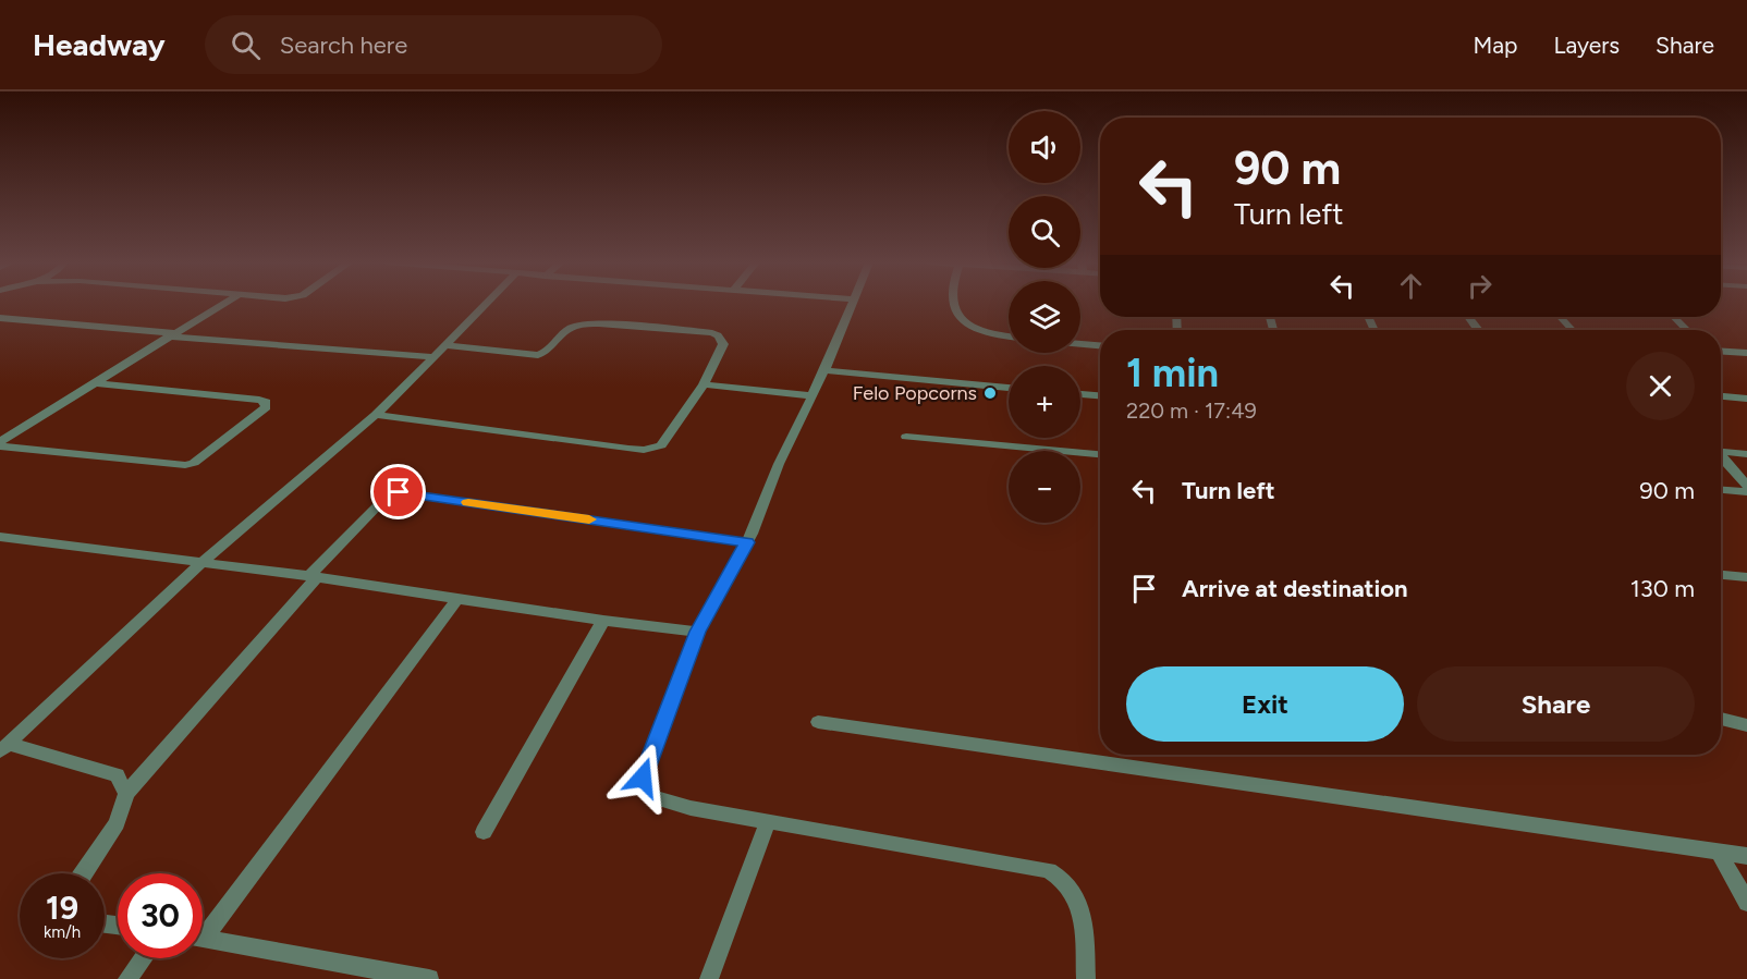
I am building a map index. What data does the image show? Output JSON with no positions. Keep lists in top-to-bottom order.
{
  "places": ["Felo Popcorns"],
  "page": {
    "header": "Headway",
    "search": "Search here",
    "nav": ["Map", "Layers", "Share"],
    "map_buttons": ["+", "−"],
    "turn": ["90 m", "Turn left"],
    "heading": ["1 min", "220 m · 17:49"],
    "list": [
      {
        "name": "Turn left",
        "value": "90 m"
      },
      {
        "name": "Arrive at destination",
        "value": "130 m"
      }
    ],
    "buttons": ["Exit", "Share"],
    "speed": "19 km/h",
    "limit": "30"
  }
}
